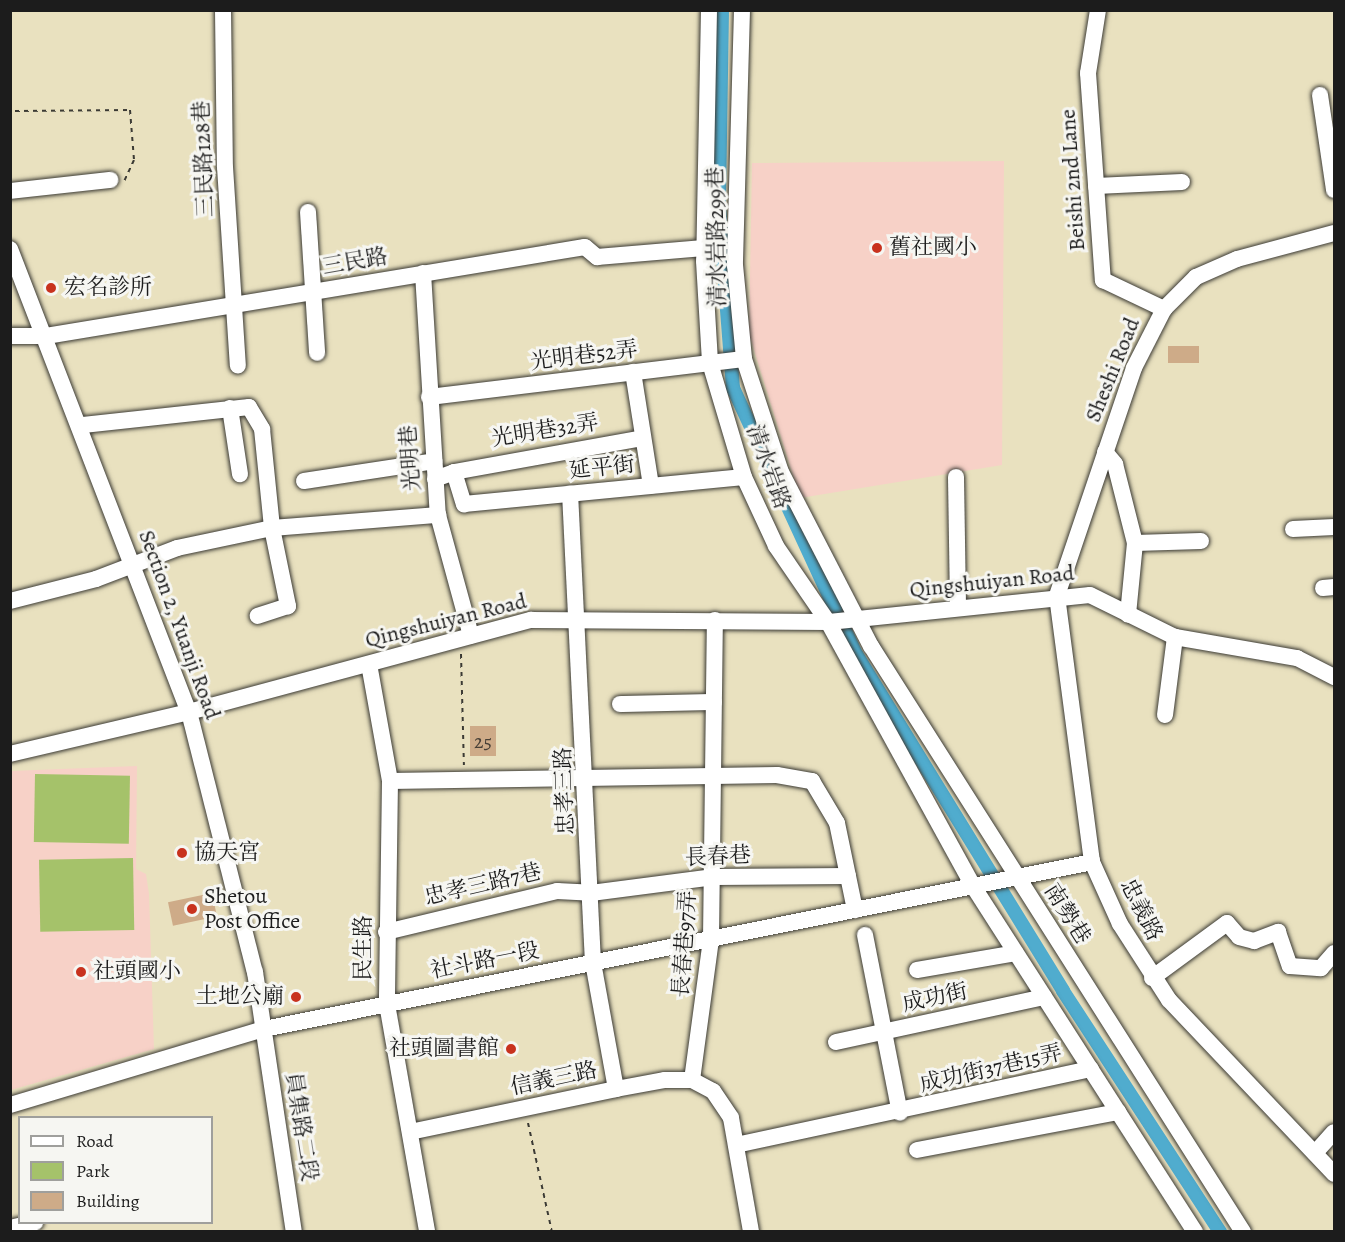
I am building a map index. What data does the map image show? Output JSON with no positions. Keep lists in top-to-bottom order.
{
  "streets": {
    "street": [
      "三民路128巷",
      "Beishi 2nd Lane",
      "清水岩路299巷",
      "三民路",
      "光明巷52弄",
      "Sheshi Road",
      "光明巷32弄",
      "光明巷",
      "清水岩路",
      "延平街",
      "Qingshuiyan Road",
      "Section 2, Yuanji Road",
      "忠孝三路",
      "長春巷",
      "忠孝三路7巷",
      "忠義路",
      "南勢巷",
      "長春巷97弄",
      "民生路",
      "社斗路一段",
      "成功街",
      "成功街37巷15弄",
      "信義三路",
      "員集路二段"
    ]
  },
  "crossings": [
    ["三民路128巷", "三民路"],
    ["Beishi 2nd Lane", "Sheshi Road"],
    ["清水岩路299巷", "光明巷52弄"],
    ["清水岩路299巷", "Qingshuiyan Road"],
    ["清水岩路299巷", "南勢巷"],
    ["三民路", "光明巷"],
    ["三民路", "清水岩路"],
    ["三民路", "Section 2, Yuanji Road"],
    ["光明巷52弄", "光明巷"],
    ["光明巷52弄", "清水岩路"],
    ["Sheshi Road", "Qingshuiyan Road"],
    ["Sheshi Road", "忠義路"],
    ["光明巷32弄", "光明巷"],
    ["光明巷32弄", "延平街"],
    ["光明巷", "Qingshuiyan Road"],
    ["清水岩路", "延平街"],
    ["清水岩路", "Qingshuiyan Road"],
    ["清水岩路", "社斗路一段"],
    ["清水岩路", "成功街"],
    ["延平街", "忠孝三路"],
    ["Qingshuiyan Road", "Section 2, Yuanji Road"],
    ["Qingshuiyan Road", "忠孝三路"],
    ["Qingshuiyan Road", "忠義路"],
    ["Qingshuiyan Road", "南勢巷"],
    ["Qingshuiyan Road", "長春巷97弄"],
    ["Qingshuiyan Road", "民生路"],
    ["Section 2, Yuanji Road", "社斗路一段"],
    ["Section 2, Yuanji Road", "員集路二段"],
    ["忠孝三路", "長春巷"],
    ["忠孝三路", "忠孝三路7巷"],
    ["忠孝三路", "社斗路一段"],
    ["忠孝三路", "信義三路"],
    ["長春巷", "忠孝三路7巷"],
    ["長春巷", "長春巷97弄"],
    ["忠孝三路7巷", "民生路"],
    ["南勢巷", "社斗路一段"],
    ["長春巷97弄", "社斗路一段"],
    ["民生路", "社斗路一段"],
    ["民生路", "信義三路"],
    ["社斗路一段", "信義三路"],
    ["社斗路一段", "員集路二段"]
  ],
  "places": [
    "舊社國小",
    "宏名診所",
    "協天宮",
    "Shetou Post Office",
    "社頭國小",
    "土地公廟",
    "社頭圖書館"
  ],
  "house_numbers": ["25"],
  "legend": ["Road", "Park", "Building"]
}
